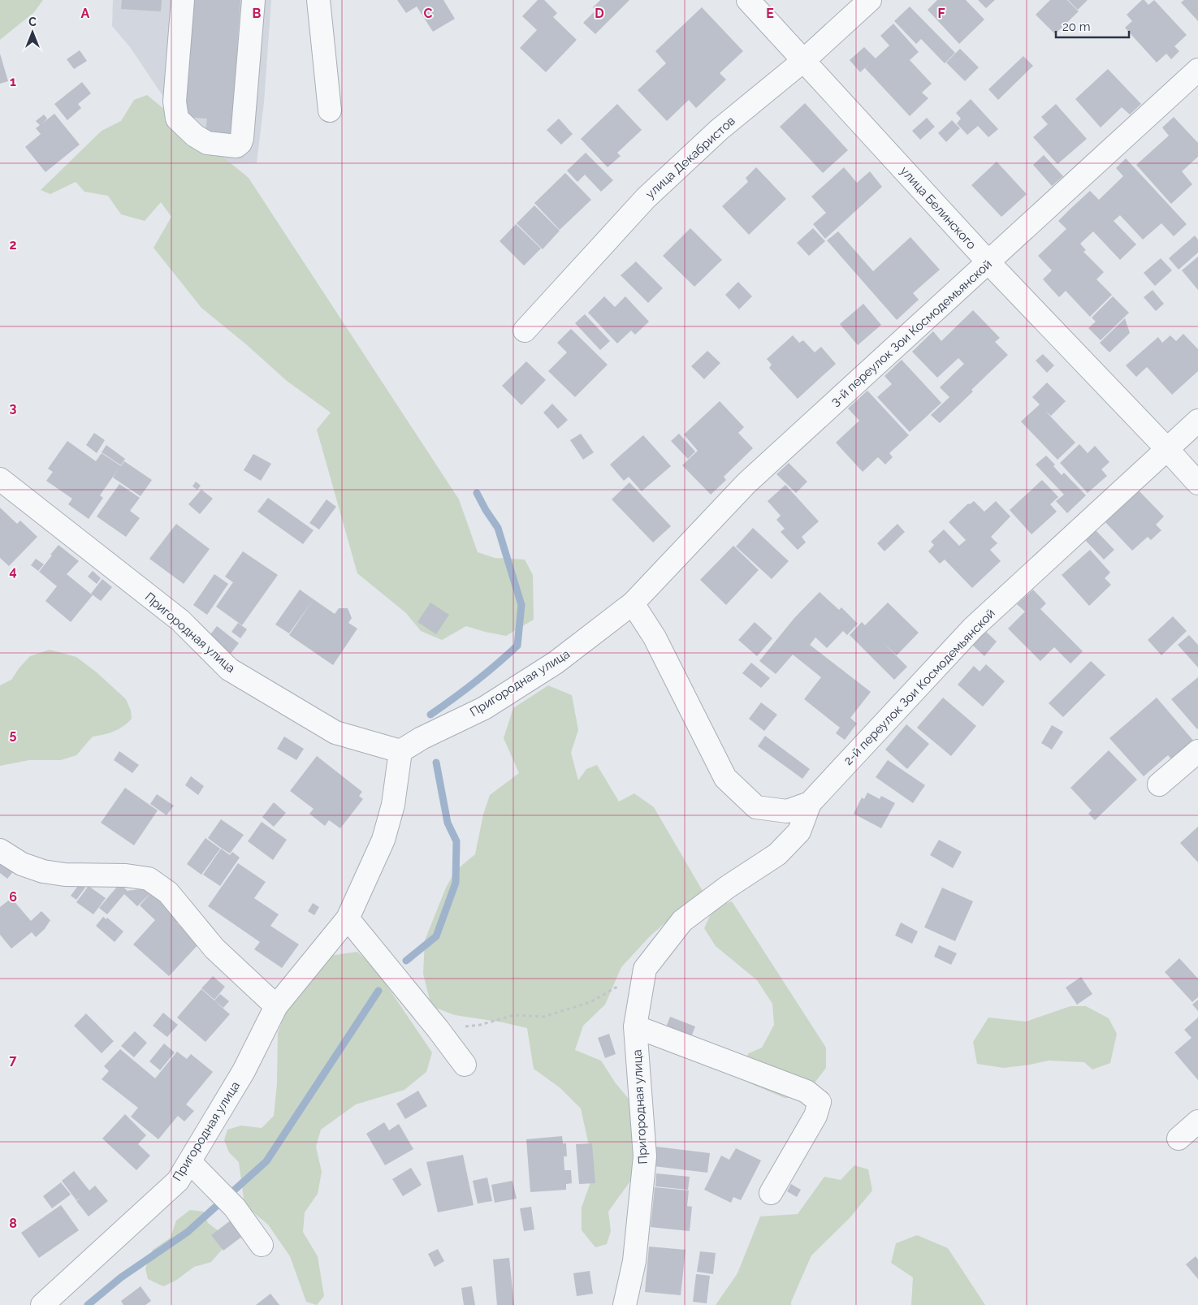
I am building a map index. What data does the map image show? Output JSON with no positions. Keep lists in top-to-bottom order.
{
  "streets": {
    "street": [
      "улица Декабристов",
      "улица Белинского",
      "3-й переулок Зои Космодемьянской",
      "Пригородная улица",
      "2-й переулок Зои Космодемьянской"
    ]
  },
  "crossings": [
    ["улица Декабристов", "улица Белинского"],
    ["улица Белинского", "3-й переулок Зои Космодемьянской"],
    ["улица Белинского", "2-й переулок Зои Космодемьянской"],
    ["3-й переулок Зои Космодемьянской", "Пригородная улица"],
    ["Пригородная улица", "2-й переулок Зои Космодемьянской"]
  ],
  "scale_bar": "20 m",
  "north": "top",
  "grid": {
    "columns": [
      "A",
      "B",
      "C",
      "D",
      "E",
      "F"
    ],
    "rows": [
      "1",
      "2",
      "3",
      "4",
      "5",
      "6",
      "7",
      "8"
    ]
  }
}
